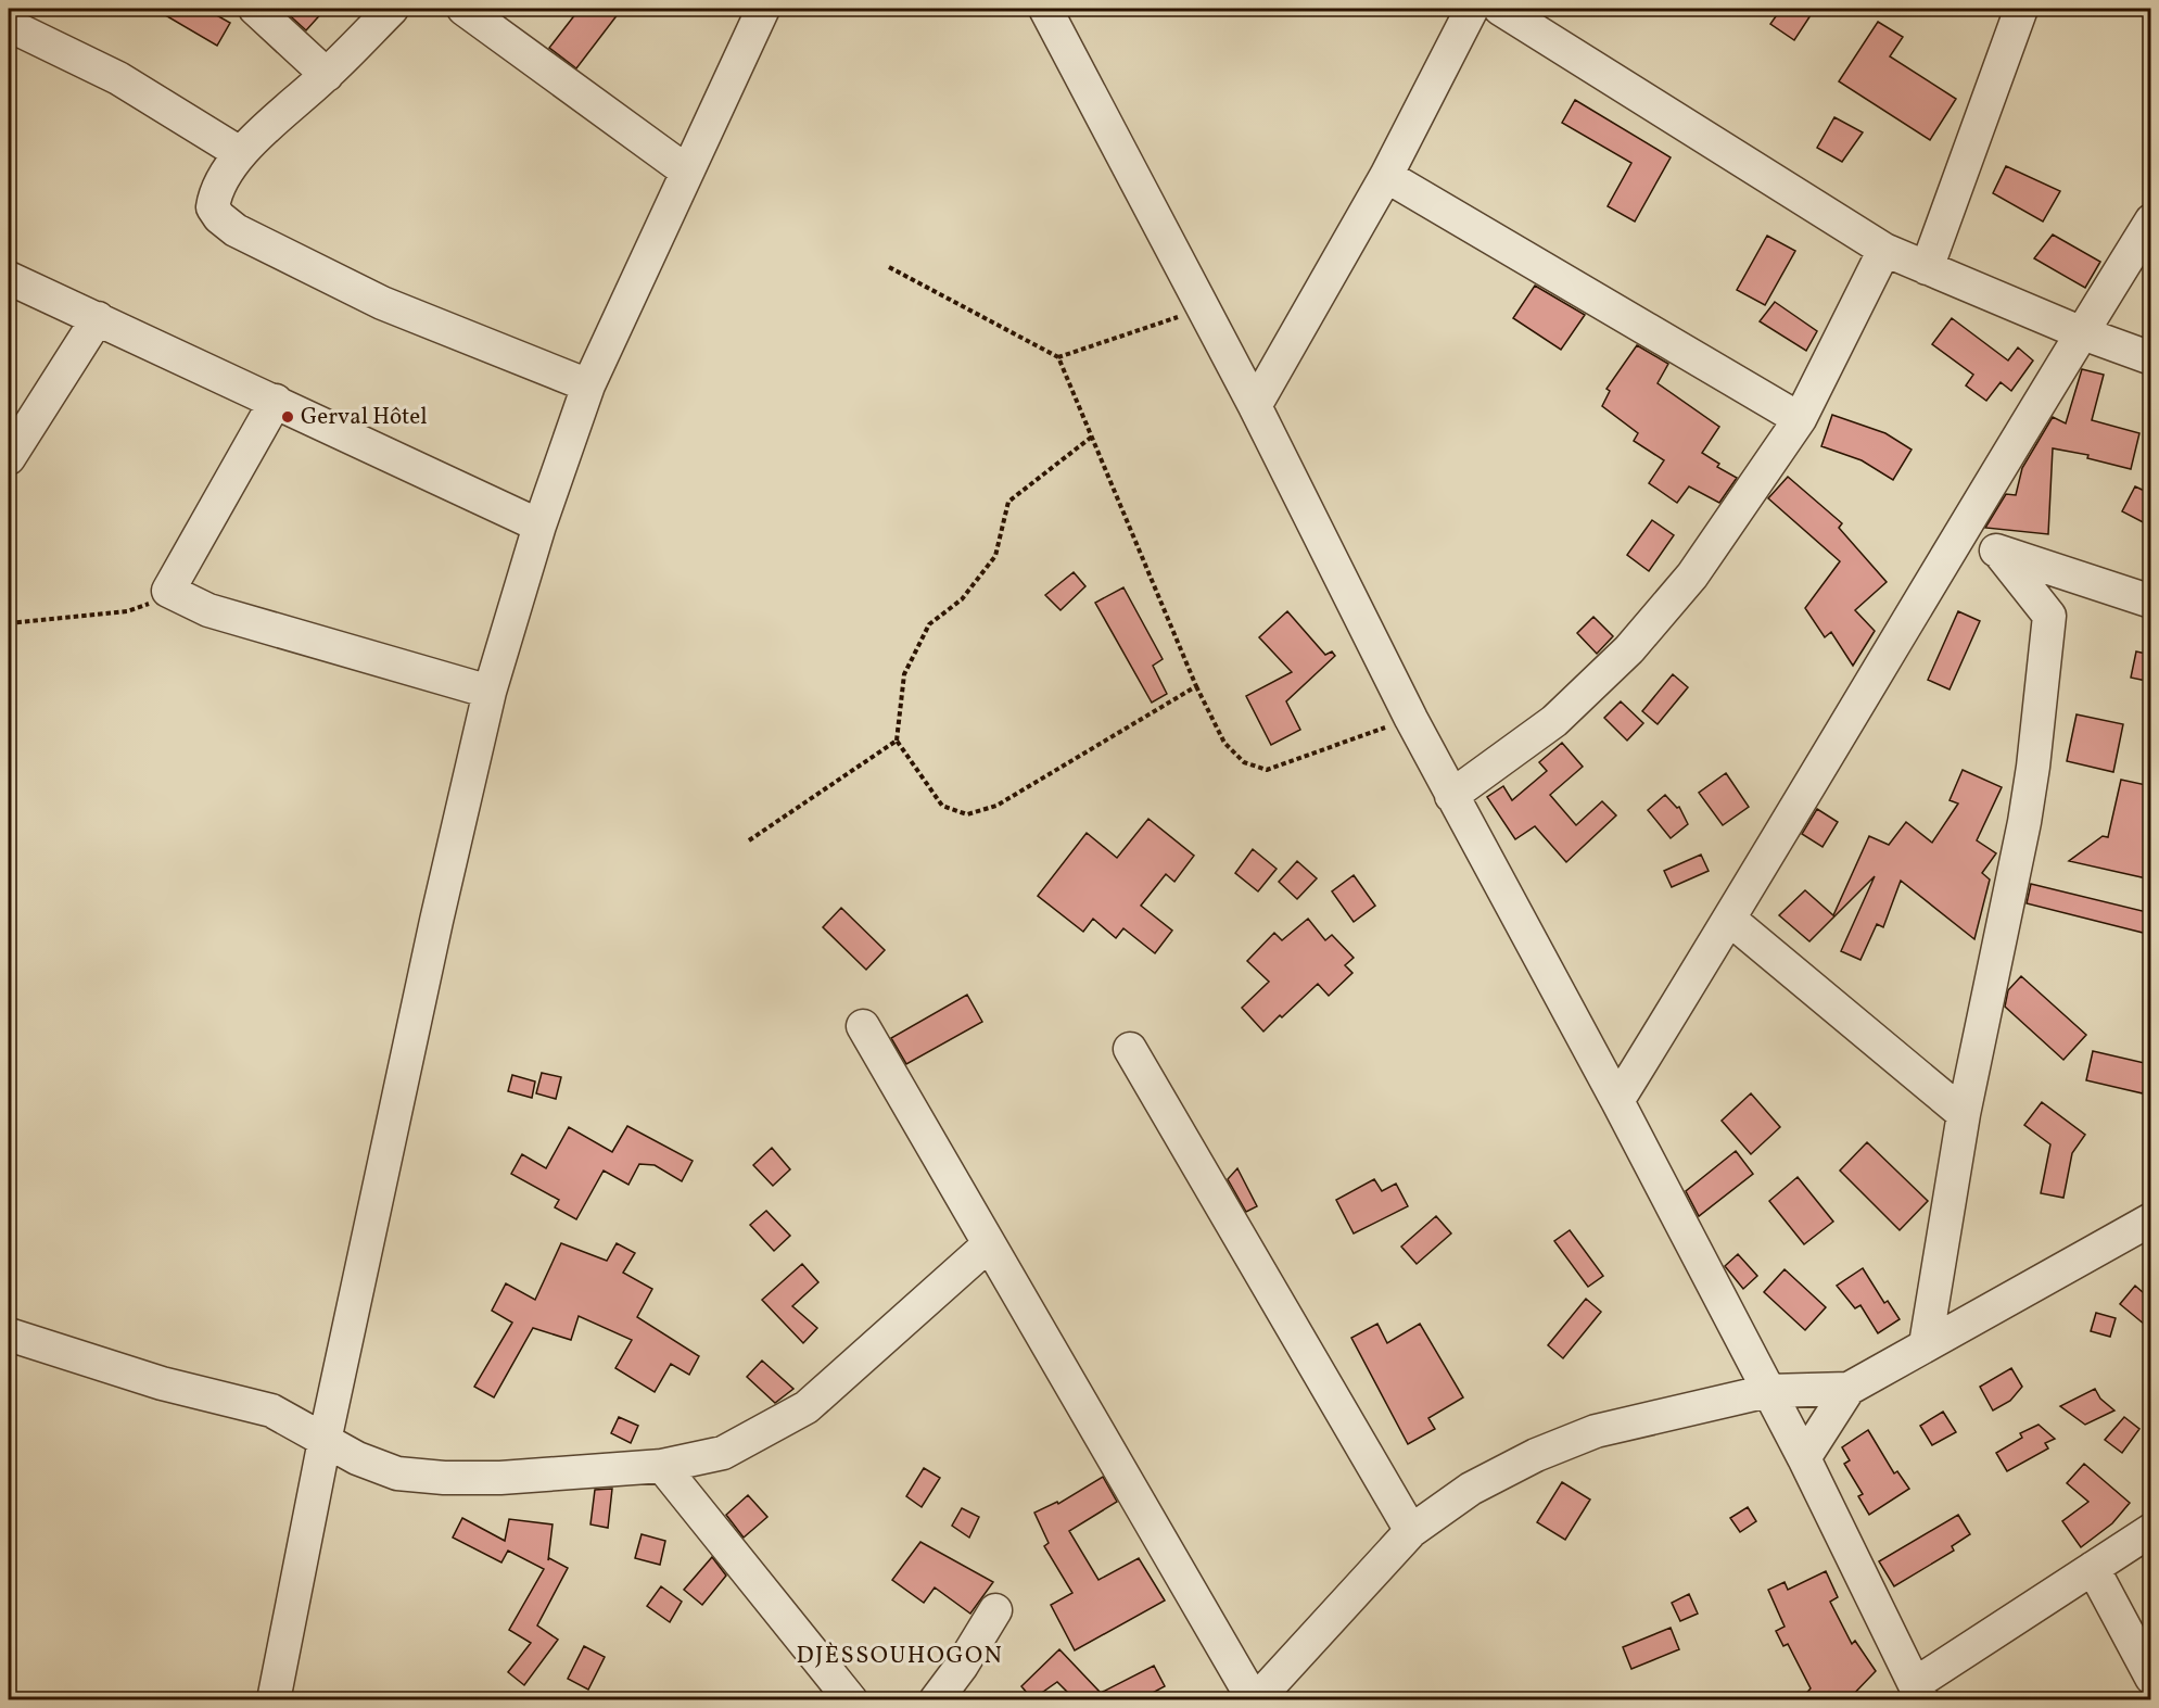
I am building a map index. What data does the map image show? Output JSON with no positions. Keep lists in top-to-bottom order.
{
  "districts": ["DJÈSSOUHOGON"],
  "places": ["Gerval Hôtel"]
}
